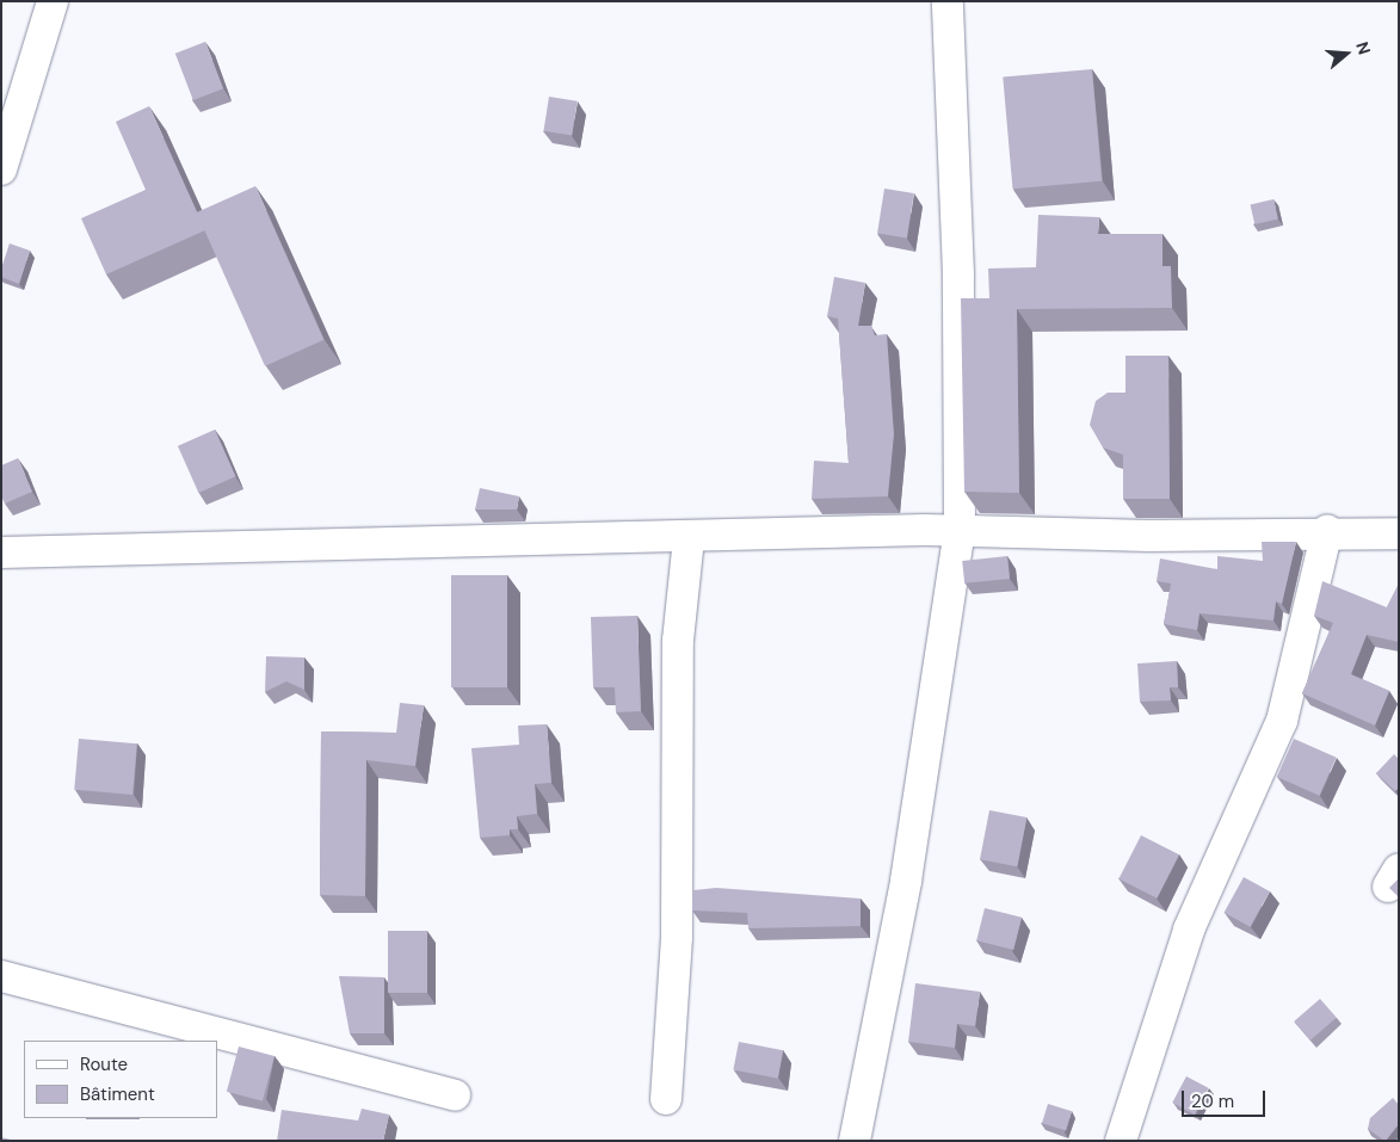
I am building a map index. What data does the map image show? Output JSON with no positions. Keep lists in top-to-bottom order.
{
  "legend": ["Route", "Bâtiment"],
  "scale_bar": "20 m",
  "north": "right"
}
